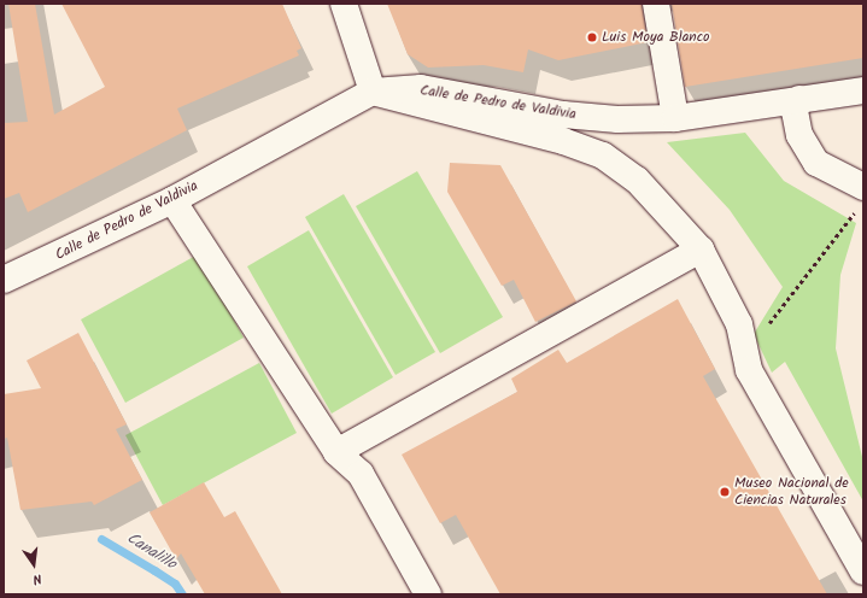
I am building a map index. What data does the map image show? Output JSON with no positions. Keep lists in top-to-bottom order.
{
  "streets": {
    "street": ["Calle de Pedro de Valdivia"]
  },
  "water": ["Canalillo"],
  "places": ["Luis Moya Blanco", "Museo Nacional de Ciencias Naturales"],
  "north": "bottom"
}
